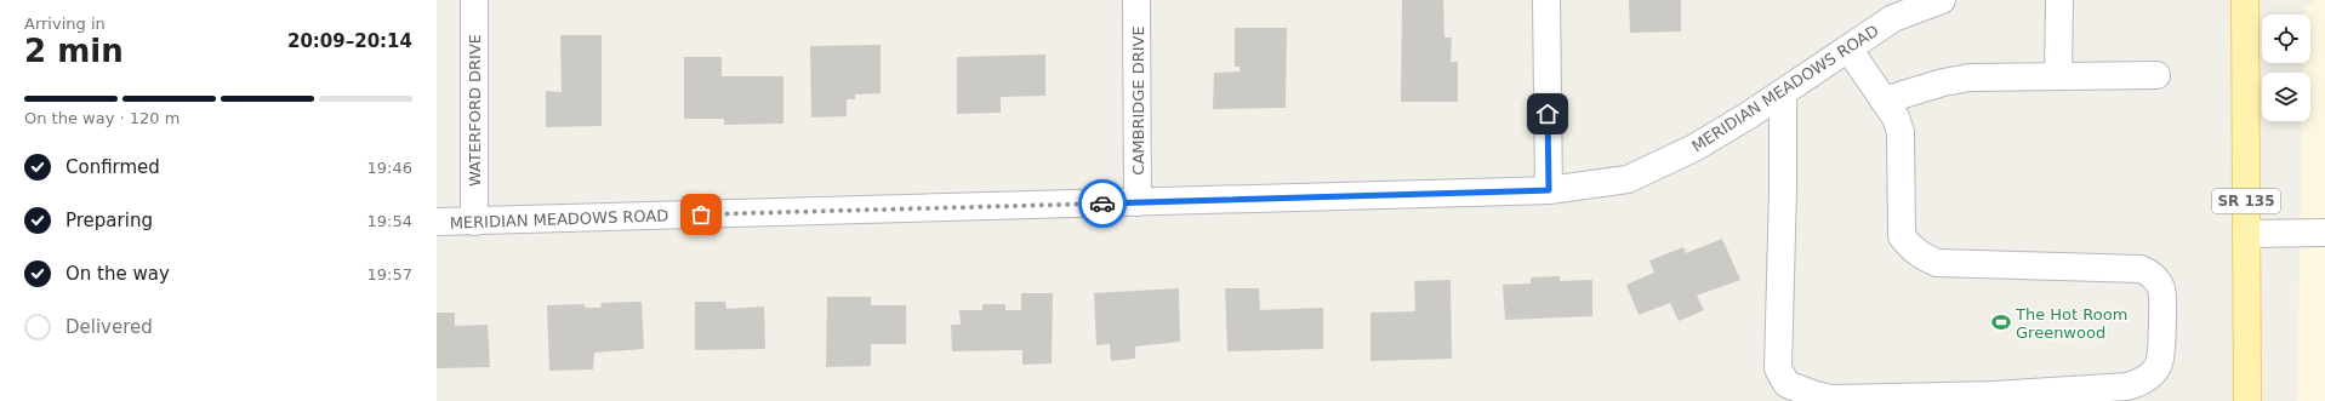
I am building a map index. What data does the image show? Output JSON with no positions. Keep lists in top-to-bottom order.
{
  "streets": {
    "main road": ["SR 135"],
    "street": ["MERIDIAN MEADOWS ROAD", "CAMBRIDGE DRIVE", "WATERFORD DRIVE"]
  },
  "crossings": [
    ["MERIDIAN MEADOWS ROAD", "CAMBRIDGE DRIVE"],
    ["MERIDIAN MEADOWS ROAD", "WATERFORD DRIVE"]
  ],
  "places": {
    "sports": ["The Hot Room Greenwood"]
  },
  "page": {
    "heading": ["2 min", "Arriving in", "20:09–20:14"],
    "bar": "On the way · 120 m",
    "list": [
      ["Confirmed", "19:46"],
      ["Preparing", "19:54"],
      ["On the way", "19:57"],
      "Delivered"
    ]
  }
}
